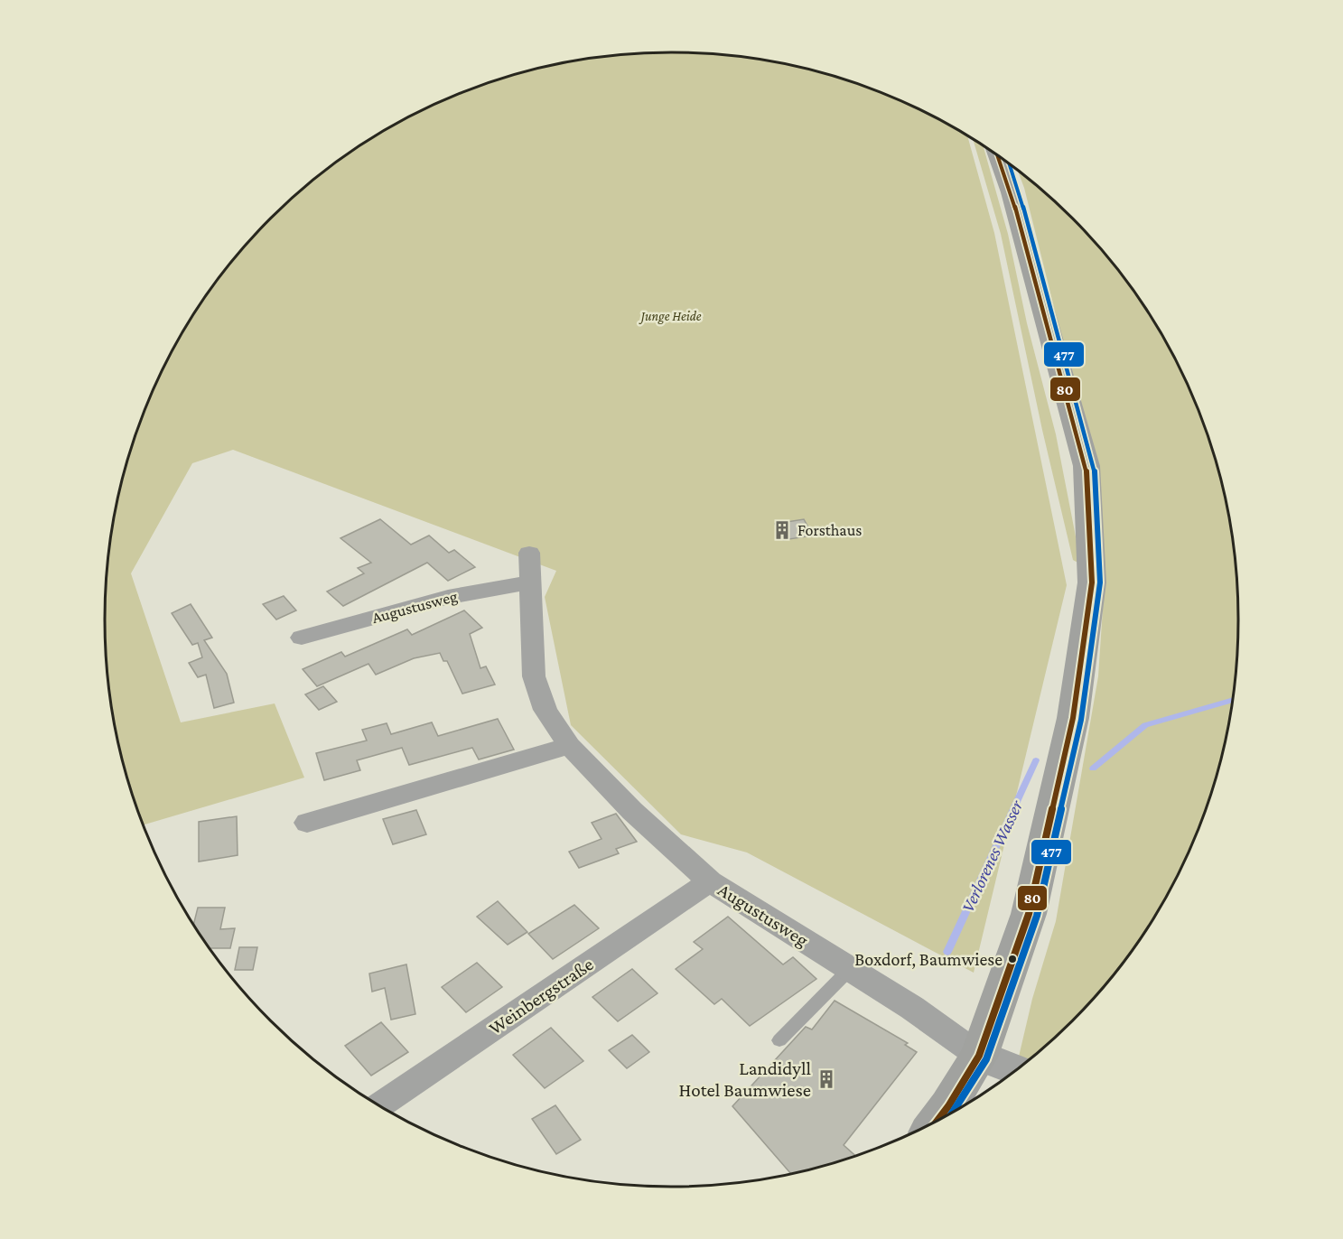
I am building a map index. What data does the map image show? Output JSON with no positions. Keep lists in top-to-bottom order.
{
  "streets": {
    "street": ["Augustusweg", "Weinbergstraße"]
  },
  "crossings": [
    ["Augustusweg", "Weinbergstraße"]
  ],
  "water": ["Verlorenes Wasser"],
  "parks": ["Junge Heide"],
  "places": {
    "building": ["Forsthaus", "Landidyll Hotel Baumwiese"],
    "other": ["Boxdorf, Baumwiese"]
  },
  "lines": ["transit line 80", "transit line 477"]
}
